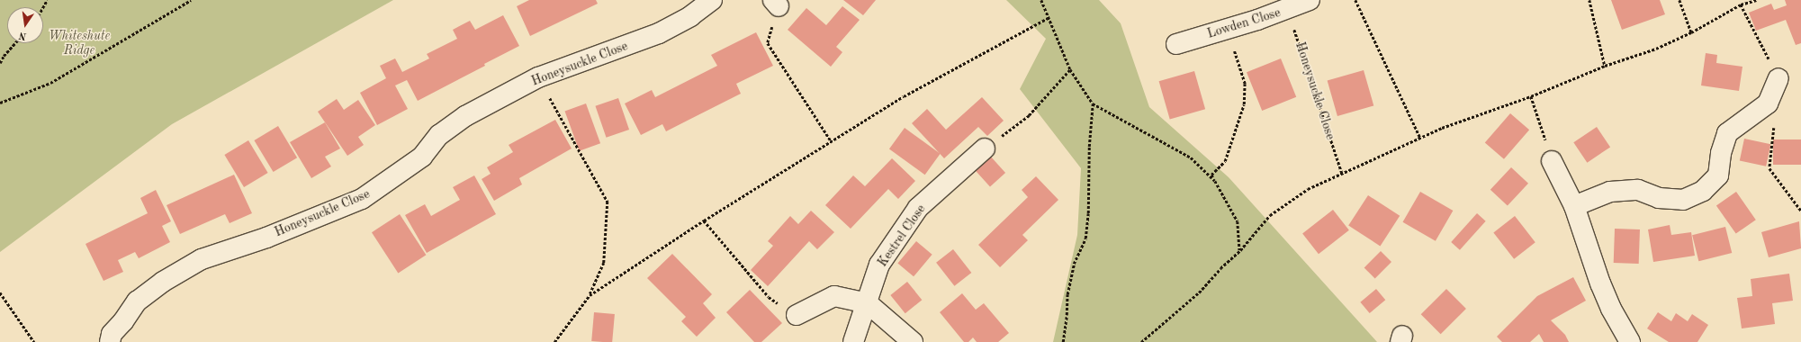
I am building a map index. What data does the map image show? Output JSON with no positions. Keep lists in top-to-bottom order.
{
  "streets": {
    "street": ["Lowden Close", "Honeysuckle Close", "Kestrel Close"]
  },
  "crossings": [
    ["Lowden Close", "Honeysuckle Close"]
  ],
  "parks": ["Whiteshute Ridge"],
  "north": "bottom"
}
